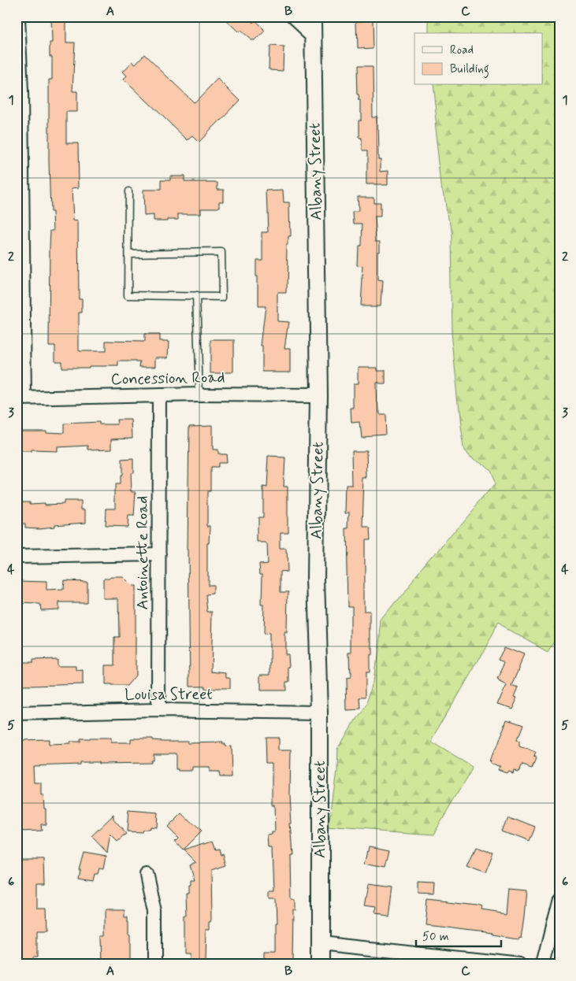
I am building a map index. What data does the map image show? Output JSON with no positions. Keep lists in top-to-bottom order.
{
  "streets": {
    "street": [
      "Albany Street",
      "Concession Road",
      "Antoinette Road",
      "Louisa Street"
    ]
  },
  "crossings": [
    ["Albany Street", "Concession Road"],
    ["Albany Street", "Louisa Street"],
    ["Concession Road", "Antoinette Road"],
    ["Antoinette Road", "Louisa Street"]
  ],
  "legend": ["Road", "Building"],
  "scale_bar": "50 m",
  "grid": {
    "columns": ["A", "B", "C"],
    "rows": [
      "1",
      "2",
      "3",
      "4",
      "5",
      "6"
    ]
  }
}
